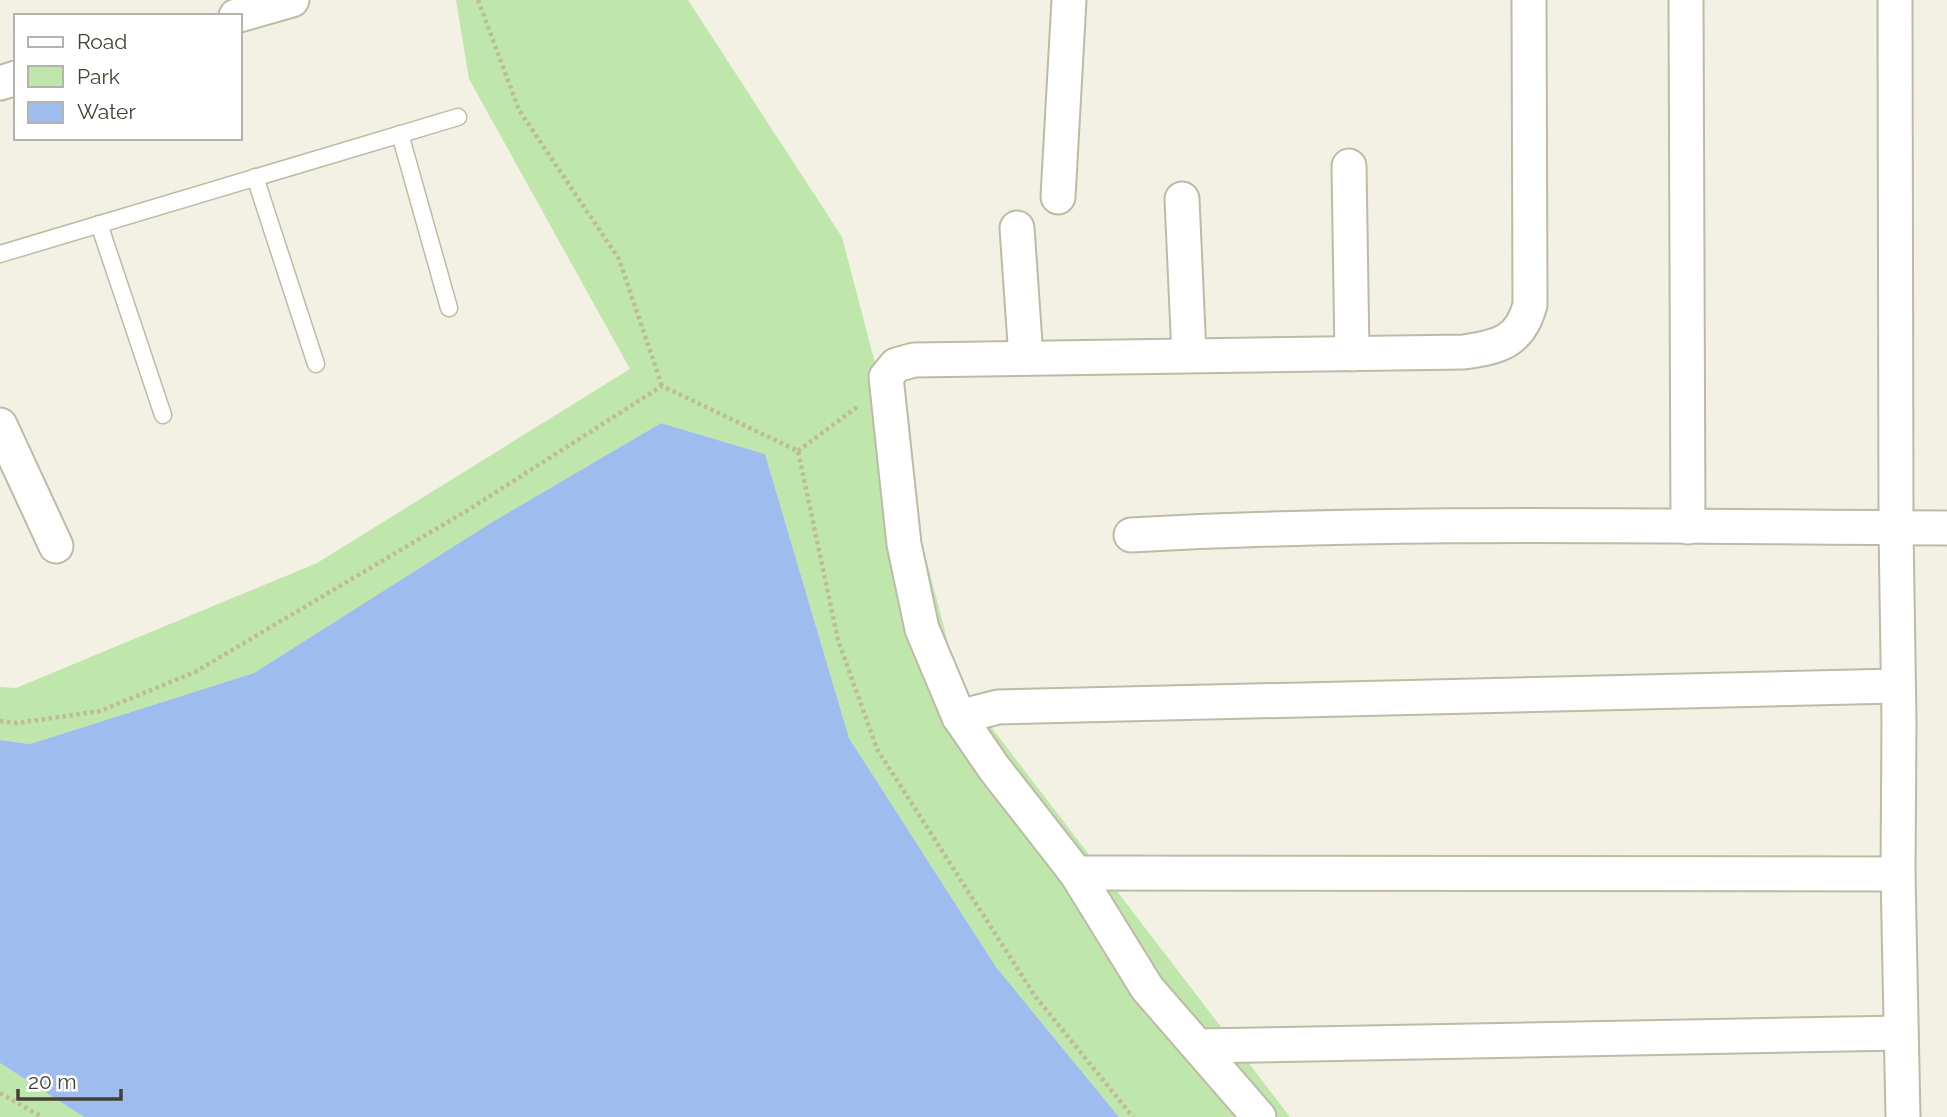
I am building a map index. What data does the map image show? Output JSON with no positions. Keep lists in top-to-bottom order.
{
  "legend": ["Road", "Park", "Water"],
  "scale_bar": "20 m"
}
